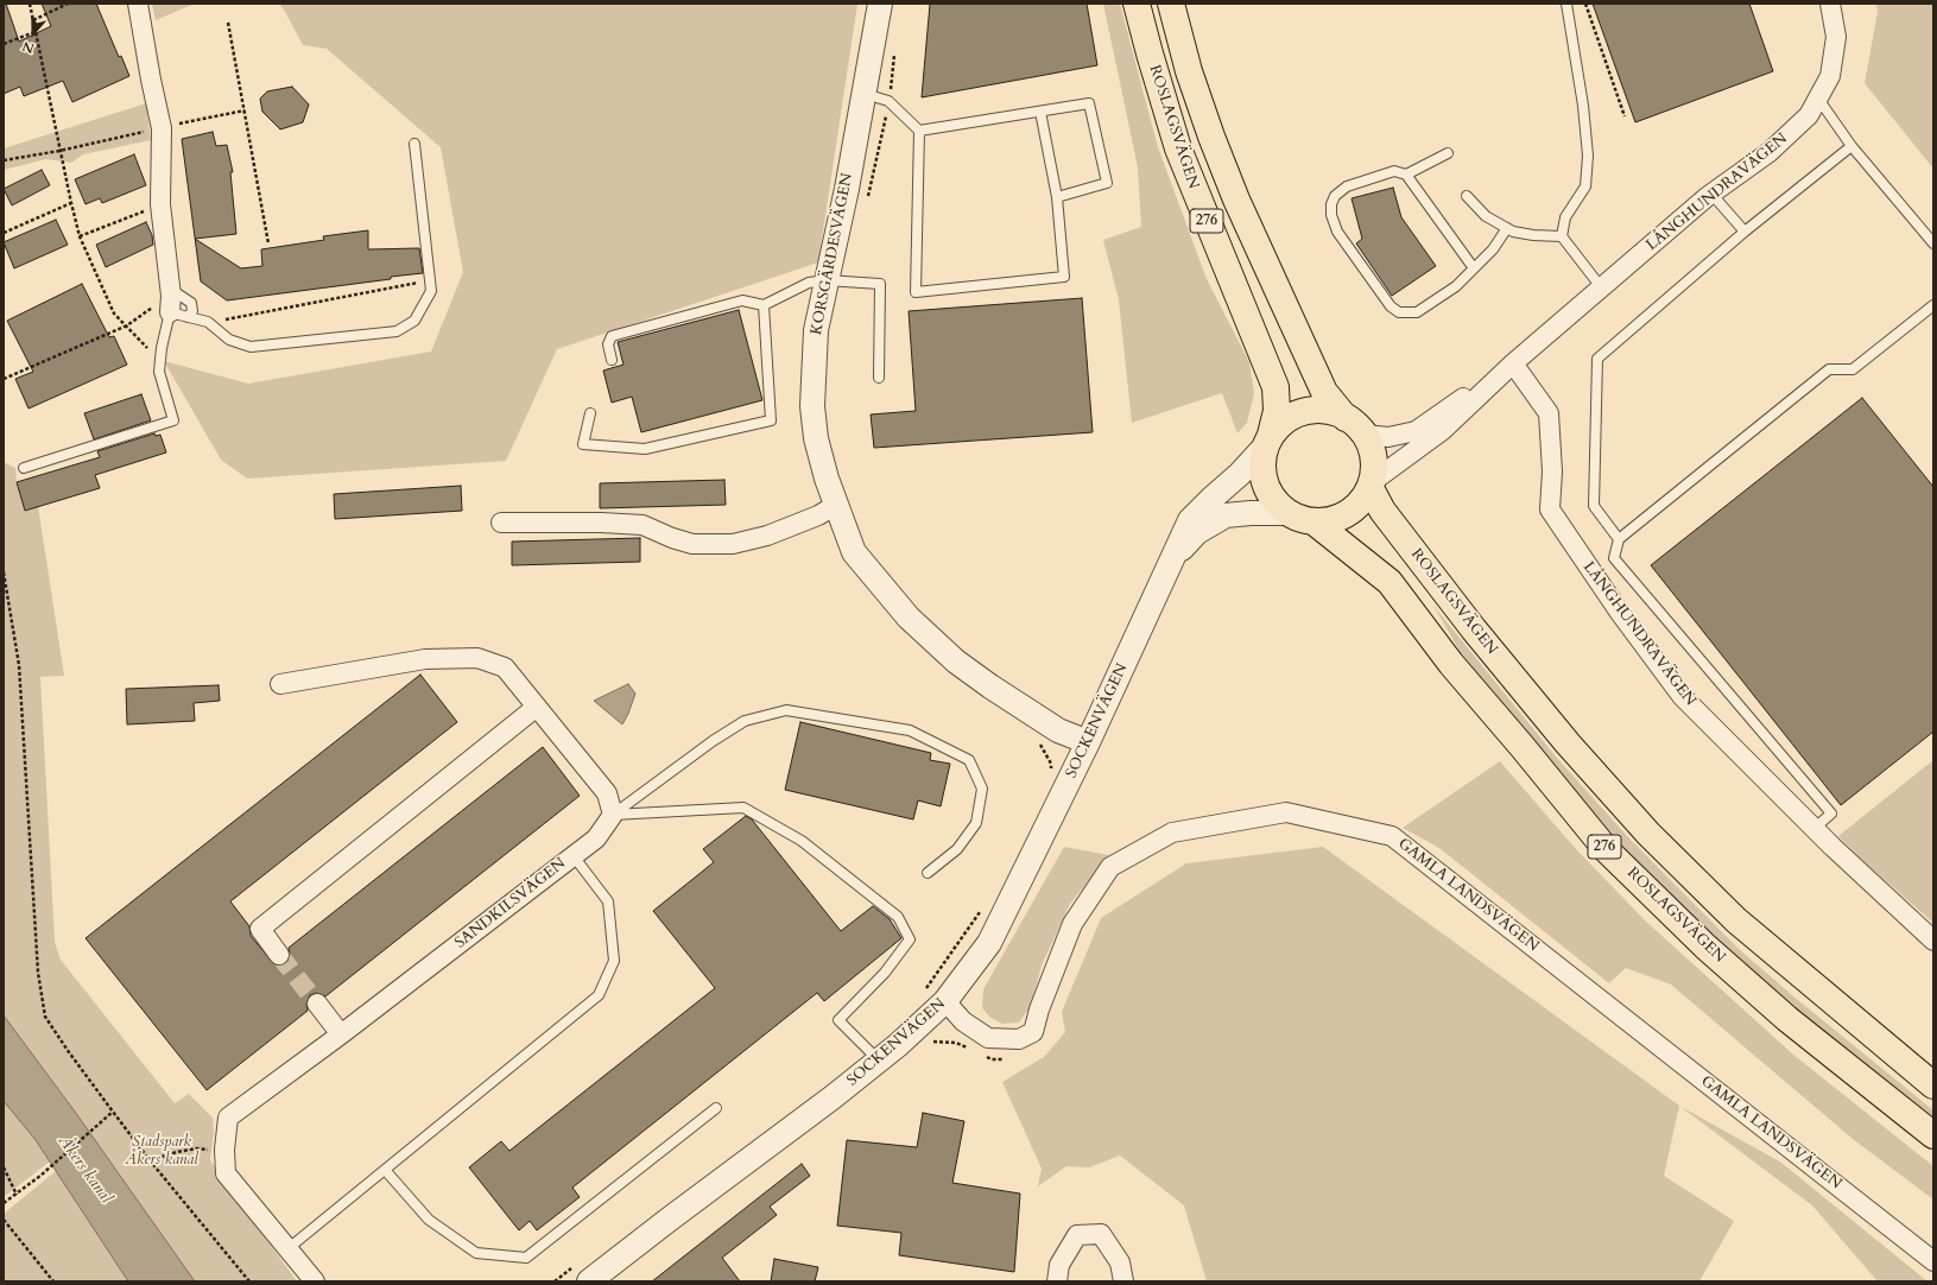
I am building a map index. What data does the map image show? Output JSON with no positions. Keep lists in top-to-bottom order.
{
  "streets": {
    "main road": ["ROSLAGSVÄGEN", "276"],
    "street": [
      "LÅNGHUNDRAVÄGEN",
      "KORSGÄRDESVÄGEN",
      "SOCKENVÄGEN",
      "GAMLA LANDSVÄGEN",
      "SANDKILSVÄGEN"
    ]
  },
  "crossings": [
    ["ROSLAGSVÄGEN", "LÅNGHUNDRAVÄGEN"],
    ["ROSLAGSVÄGEN", "SOCKENVÄGEN"],
    ["LÅNGHUNDRAVÄGEN", "SOCKENVÄGEN"],
    ["KORSGÄRDESVÄGEN", "SOCKENVÄGEN"],
    ["SOCKENVÄGEN", "GAMLA LANDSVÄGEN"]
  ],
  "water": ["Åkers kanal"],
  "parks": ["Stadspark Åkers kanal"],
  "north": "bottom"
}
